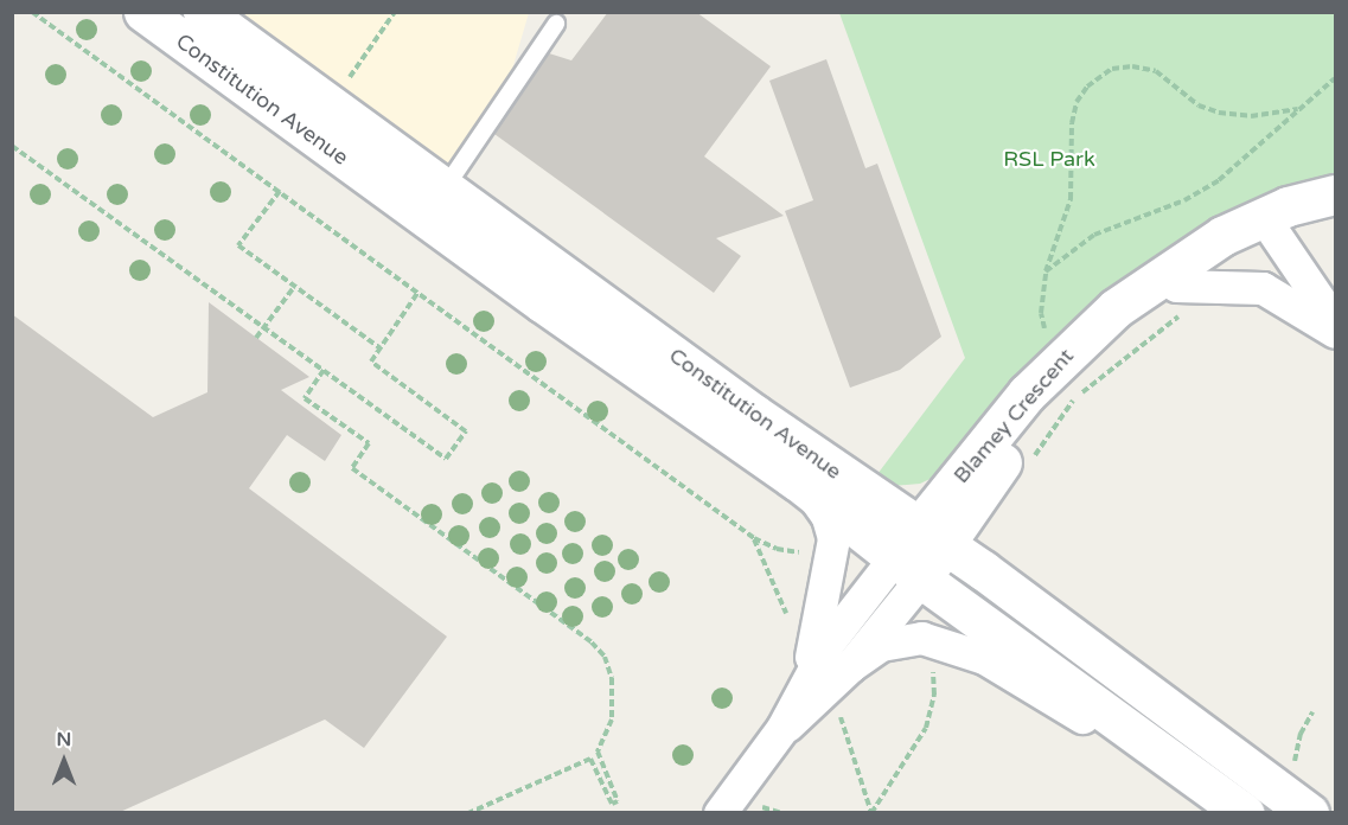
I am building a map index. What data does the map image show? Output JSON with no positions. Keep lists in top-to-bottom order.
{
  "streets": {
    "street": ["Constitution Avenue", "Blamey Crescent"]
  },
  "crossings": [
    ["Constitution Avenue", "Blamey Crescent"]
  ],
  "parks": ["RSL Park"],
  "north": "top"
}
